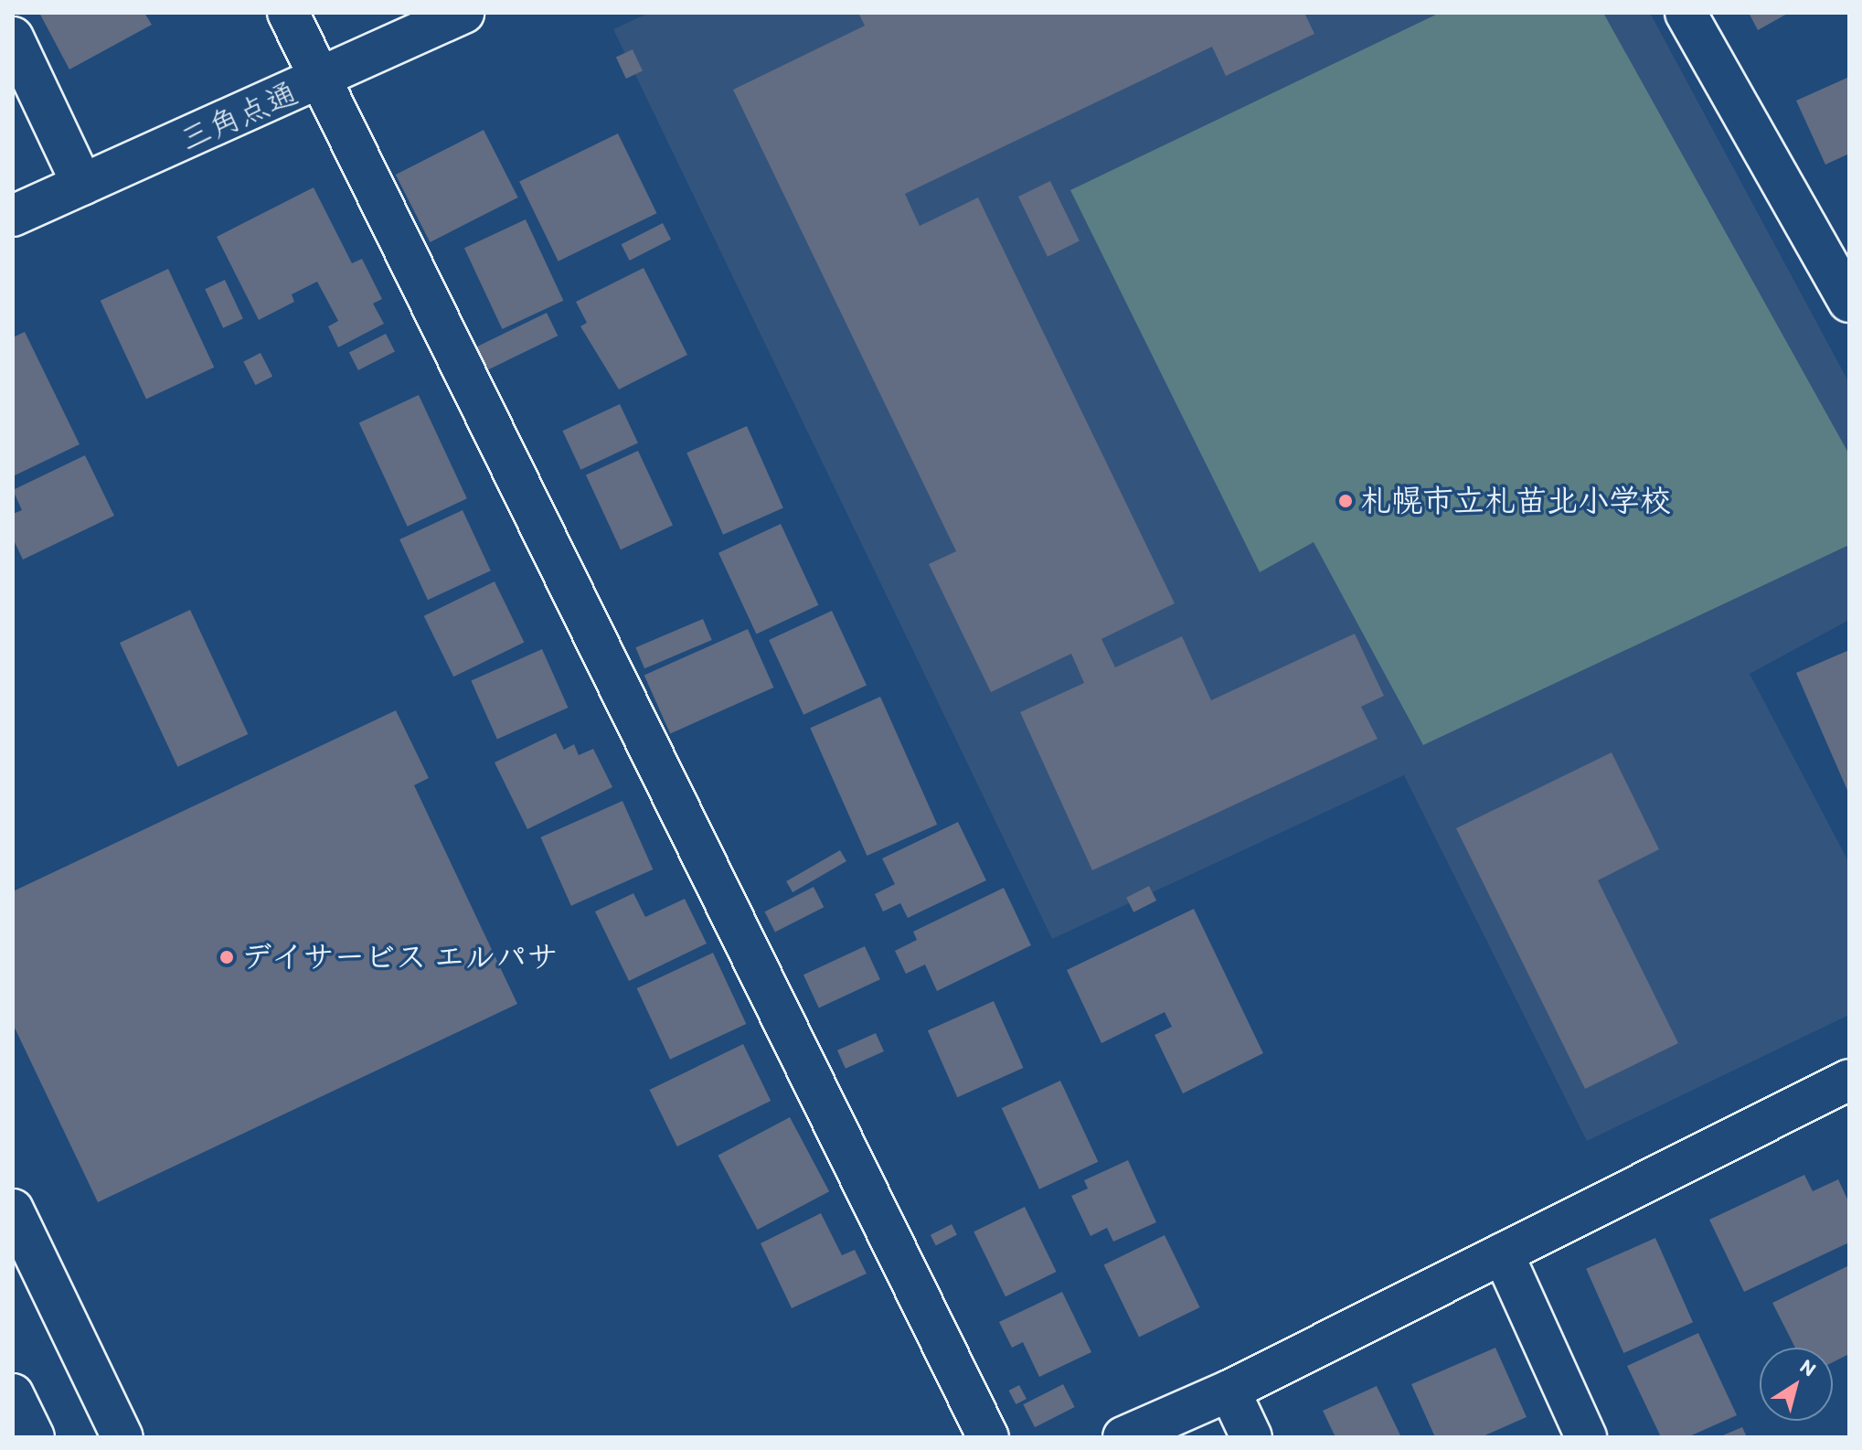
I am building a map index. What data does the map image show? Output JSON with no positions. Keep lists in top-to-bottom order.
{
  "streets": {
    "street": ["三角点通"]
  },
  "places": ["札幌市立札苗北小学校", "デイサービス エルパサ"],
  "north": "top right"
}
